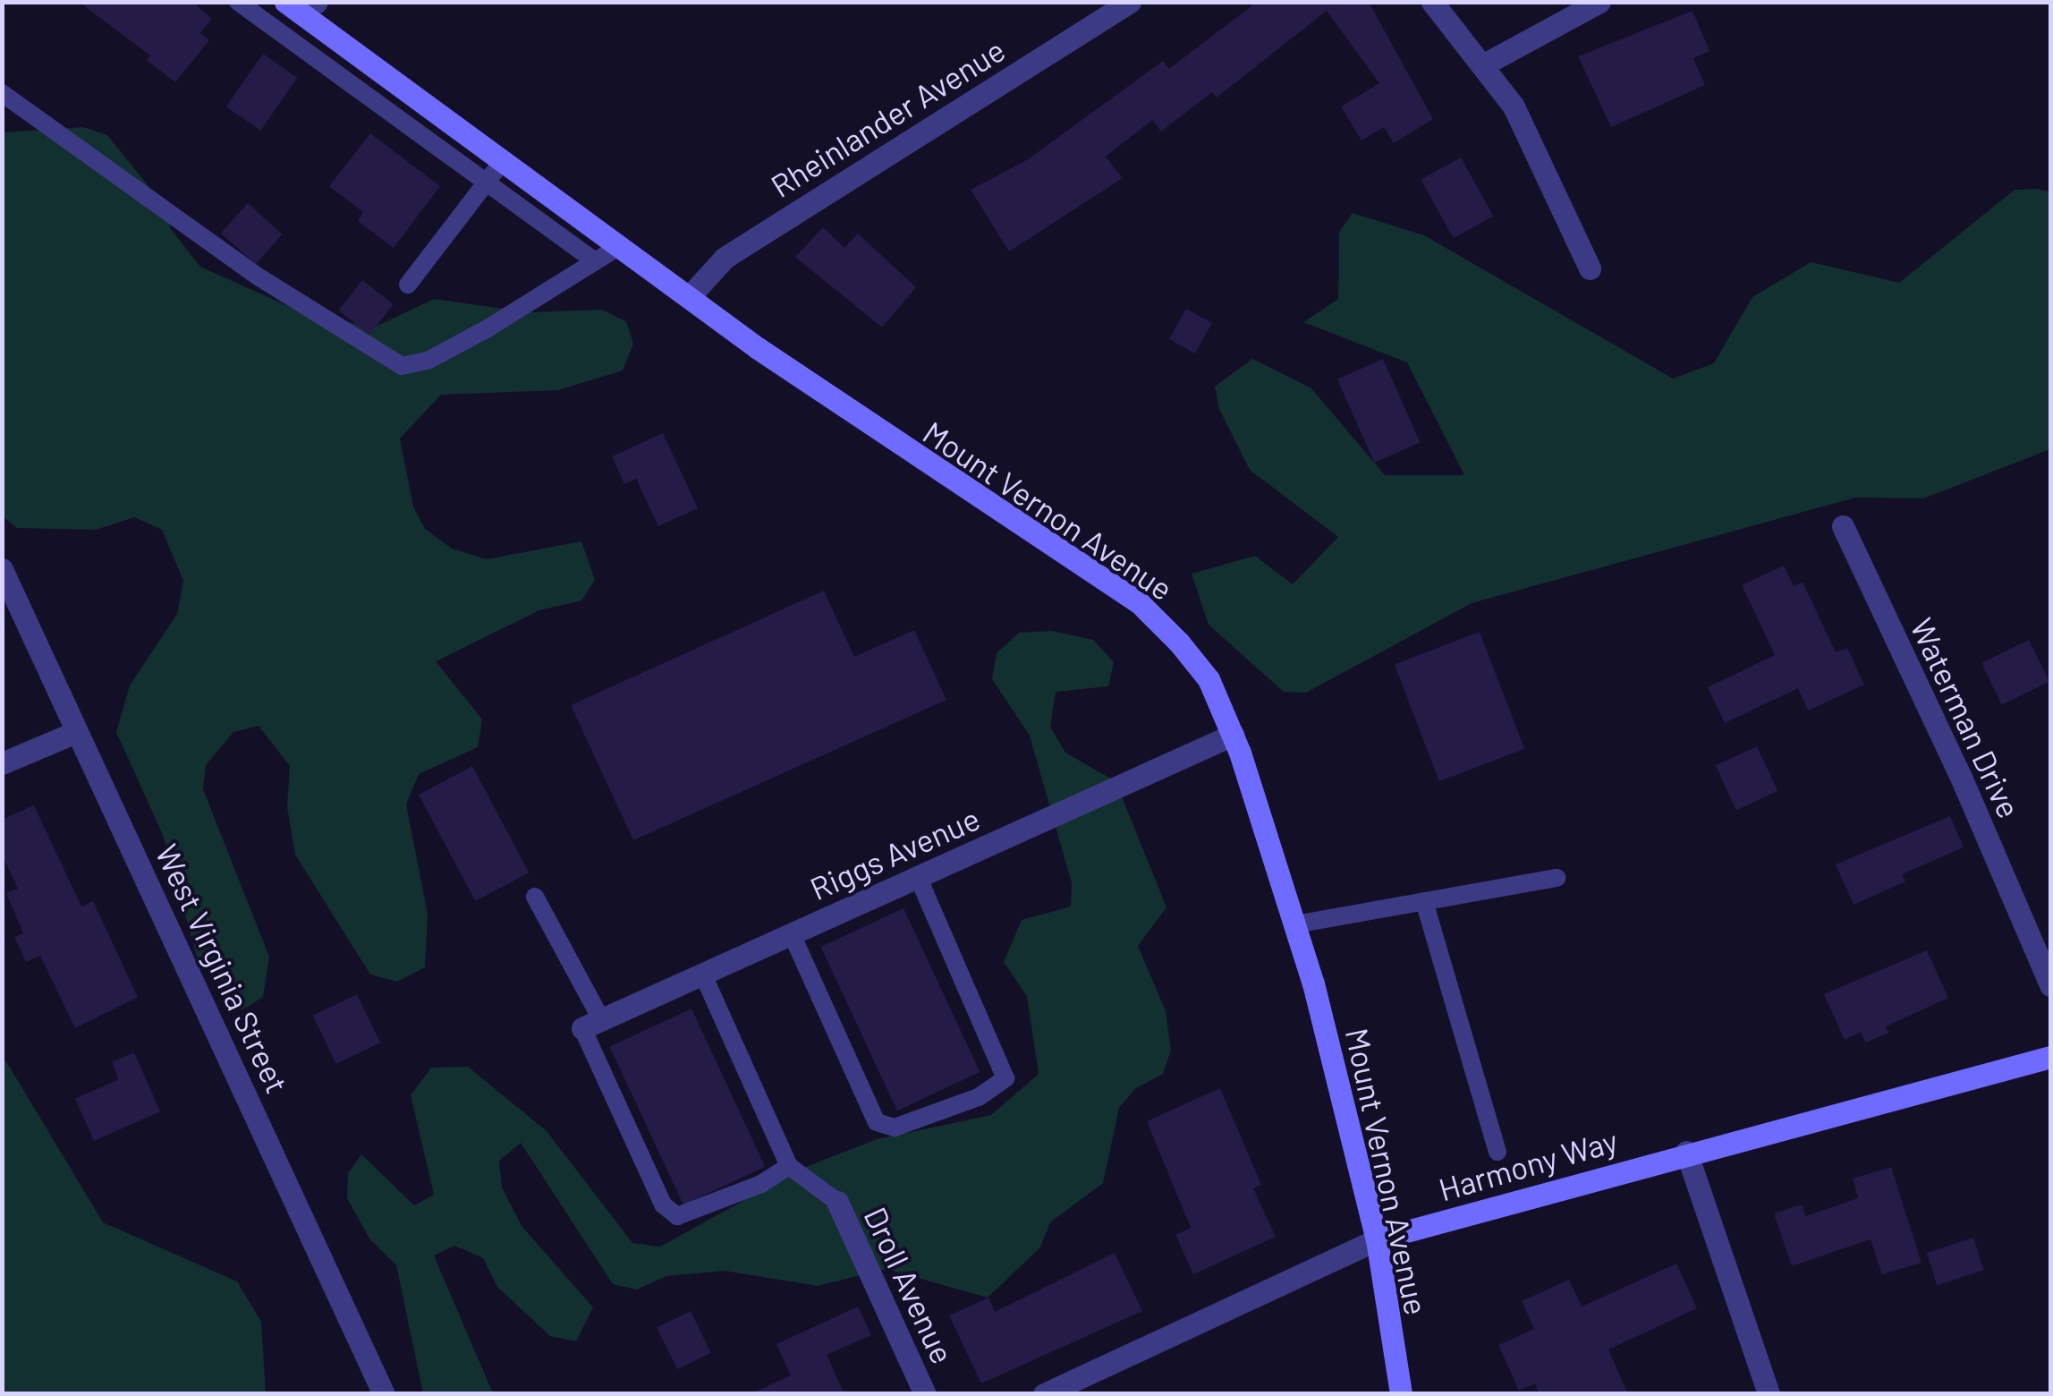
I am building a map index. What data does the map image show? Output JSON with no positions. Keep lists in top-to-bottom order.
{
  "streets": {
    "main road": ["Mount Vernon Avenue", "Harmony Way"],
    "street": [
      "Rheinlander Avenue",
      "Waterman Drive",
      "Riggs Avenue",
      "West Virginia Street",
      "Droll Avenue"
    ]
  },
  "crossings": [
    ["Rheinlander Avenue", "Mount Vernon Avenue"],
    ["Mount Vernon Avenue", "Riggs Avenue"],
    ["Mount Vernon Avenue", "Harmony Way"]
  ]
}
